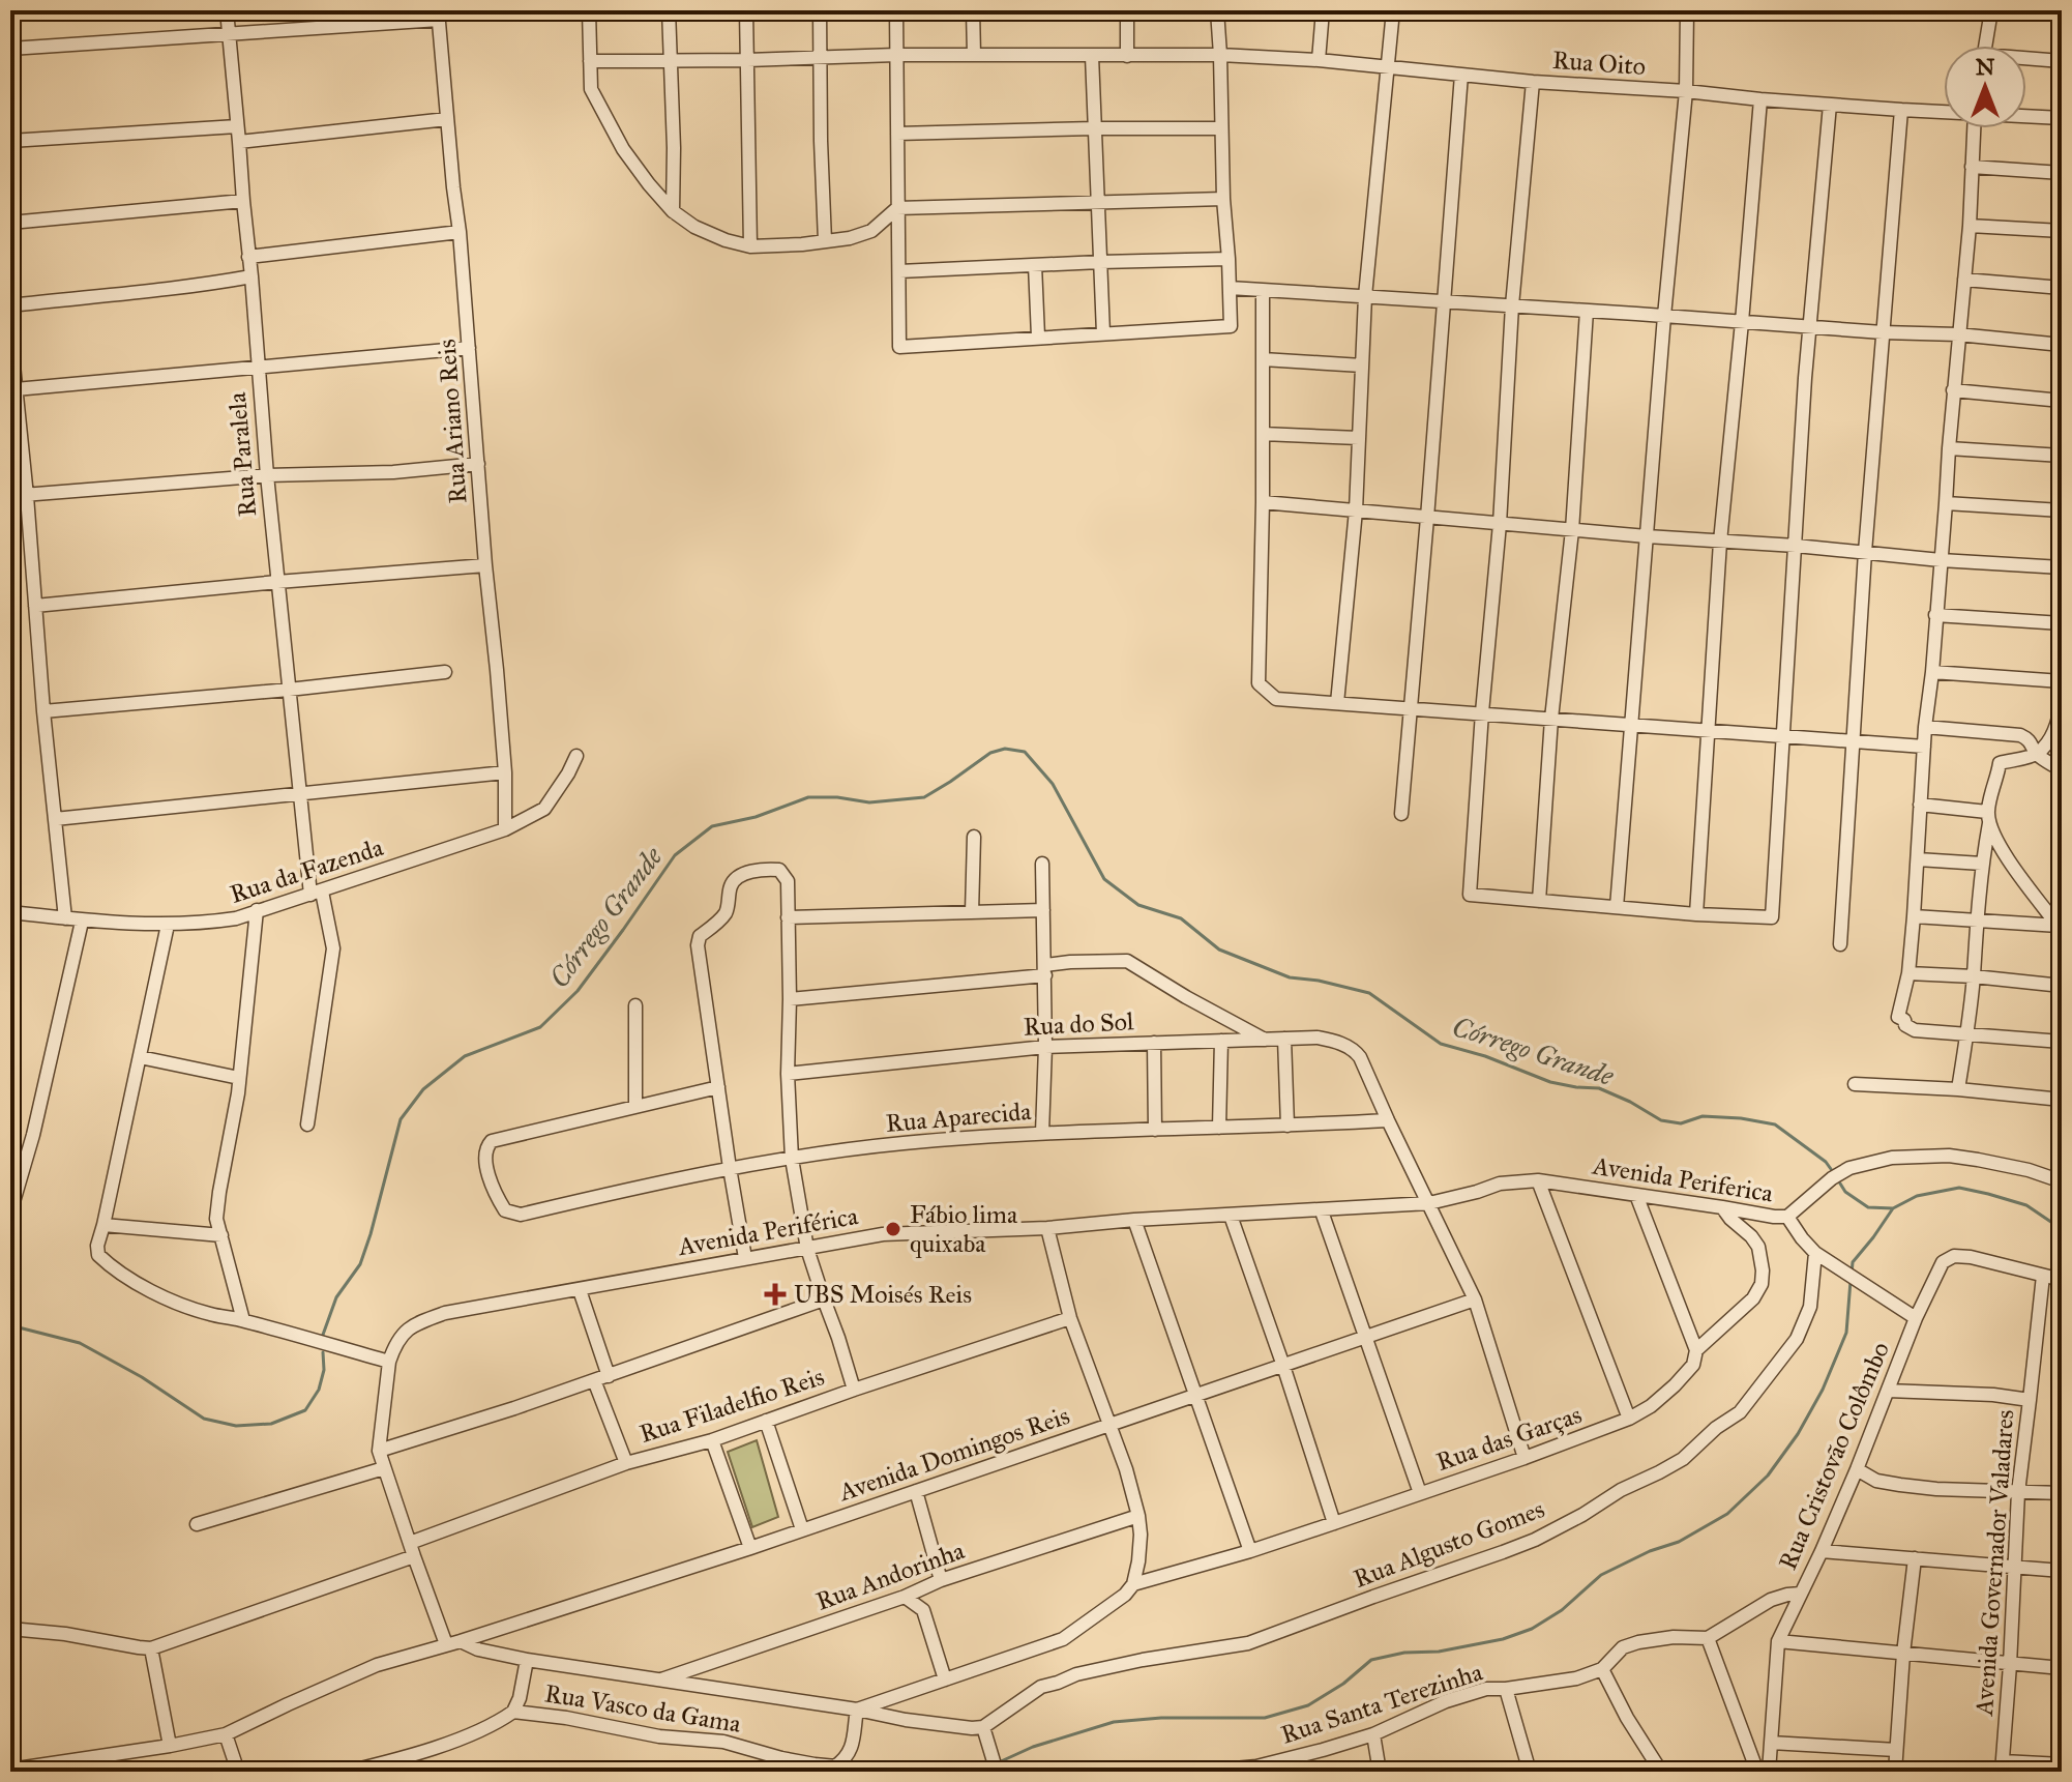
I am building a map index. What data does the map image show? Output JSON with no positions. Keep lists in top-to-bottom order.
{
  "streets": {
    "street": [
      "Rua Oito",
      "Rua Ariano Reis",
      "Rua Paralela",
      "Rua da Fazenda",
      "Rua do Sol",
      "Rua Aparecida",
      "Avenida Periferica",
      "Avenida Periférica",
      "Rua Filadelfio Reis",
      "Rua das Garças",
      "Avenida Domingos Reis",
      "Rua Cristovão Colômbo",
      "Rua Algusto Gomes",
      "Avenida Governador Valadares",
      "Rua Andorinha",
      "Rua Santa Terezinha",
      "Rua Vasco da Gama"
    ]
  },
  "crossings": [
    ["Rua Ariano Reis", "Rua da Fazenda"],
    ["Rua Paralela", "Rua da Fazenda"],
    ["Rua do Sol", "Rua Aparecida"],
    ["Avenida Periferica", "Avenida Periférica"],
    ["Avenida Periferica", "Rua das Garças"],
    ["Rua Cristovão Colômbo", "Avenida Governador Valadares"]
  ],
  "water": ["Córrego Grande"],
  "places": {
    "other": ["Fábio lima quixaba"],
    "health": ["UBS Moisés Reis"]
  },
  "north": "top"
}
